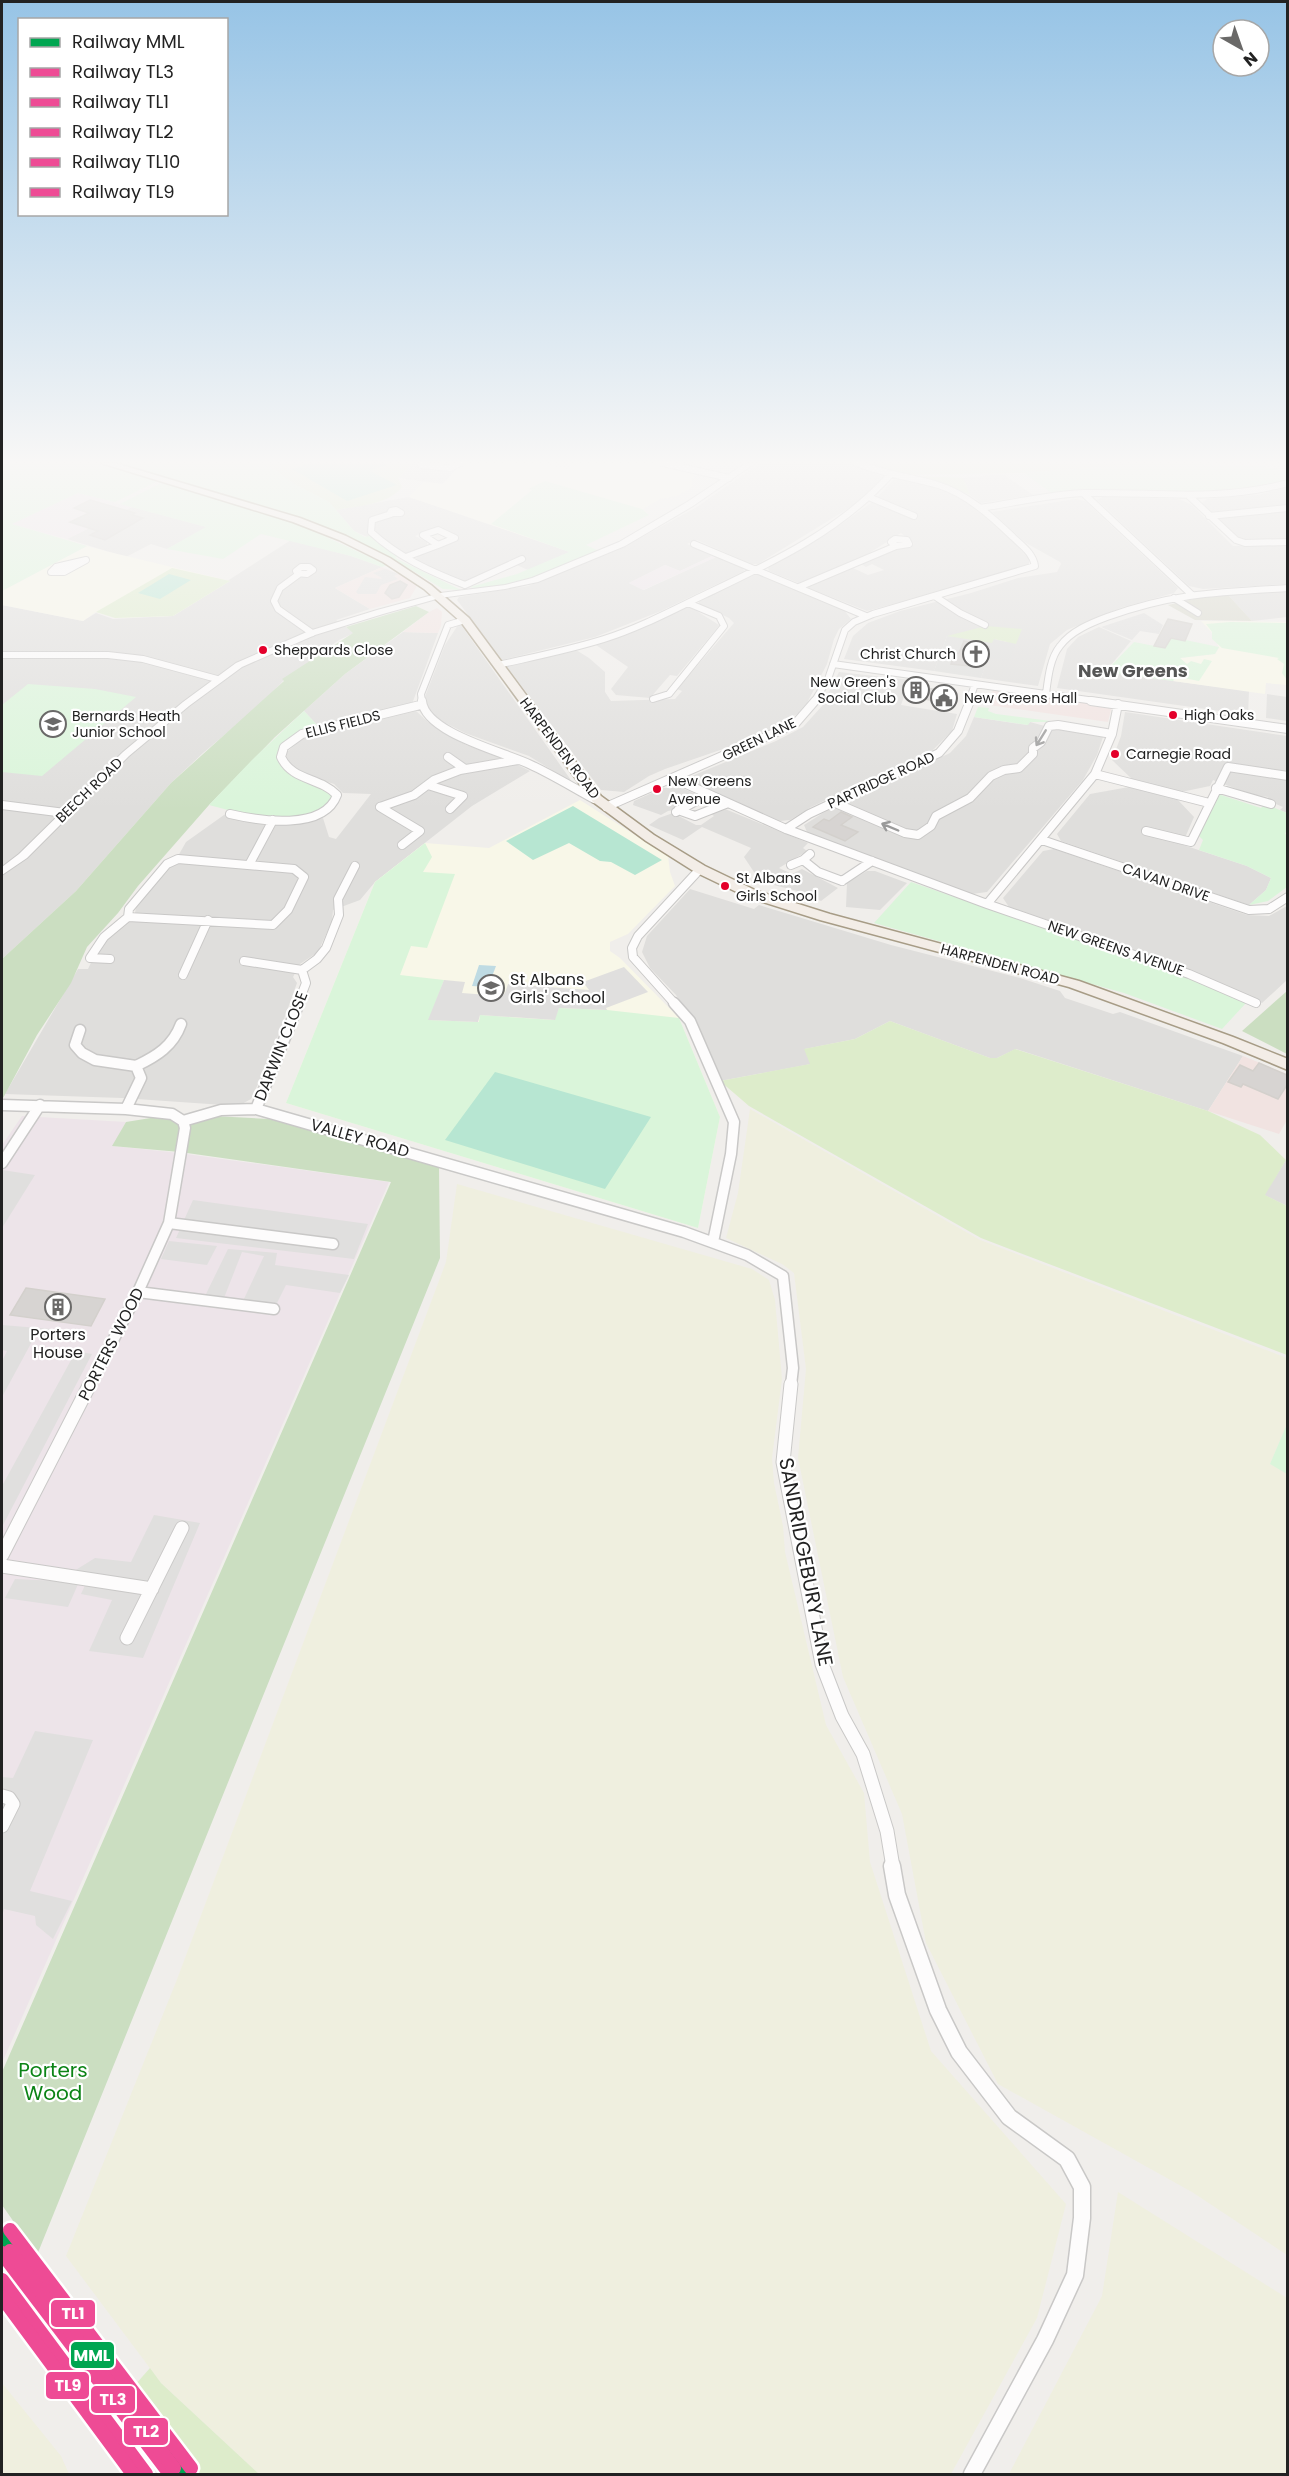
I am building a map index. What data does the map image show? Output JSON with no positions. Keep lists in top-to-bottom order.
{
  "streets": {
    "main road": ["HARPENDEN ROAD"],
    "street": [
      "ELLIS FIELDS",
      "GREEN LANE",
      "PARTRIDGE ROAD",
      "BEECH ROAD",
      "CAVAN DRIVE",
      "NEW GREENS AVENUE",
      "DARWIN CLOSE",
      "VALLEY ROAD",
      "PORTERS WOOD",
      "SANDRIDGEBURY LANE"
    ]
  },
  "crossings": [
    ["GREEN LANE", "HARPENDEN ROAD"],
    ["GREEN LANE", "NEW GREENS AVENUE"],
    ["HARPENDEN ROAD", "BEECH ROAD"],
    ["PARTRIDGE ROAD", "NEW GREENS AVENUE"],
    ["DARWIN CLOSE", "VALLEY ROAD"],
    ["VALLEY ROAD", "PORTERS WOOD"],
    ["VALLEY ROAD", "SANDRIDGEBURY LANE"]
  ],
  "districts": ["New Greens"],
  "parks": ["Porters Wood"],
  "places": {
    "other": [
      "Sheppards Close",
      "High Oaks",
      "Carnegie Road",
      "New Greens Avenue",
      "St Albans Girls School"
    ],
    "church": ["Christ Church"],
    "building": ["New Green's Social Club", "Porters House"],
    "public building": ["New Greens Hall"],
    "school or university": ["Bernards Heath Junior School", "St Albans Girls' School"]
  },
  "lines": [
    "rail line TL1",
    "rail line MML",
    "rail line TL2",
    "rail line TL3",
    "rail line TL10",
    "rail line TL9"
  ],
  "legend": [
    "Railway MML",
    "Railway TL3",
    "Railway TL1",
    "Railway TL2",
    "Railway TL10",
    "Railway TL9"
  ],
  "north": "bottom right"
}
